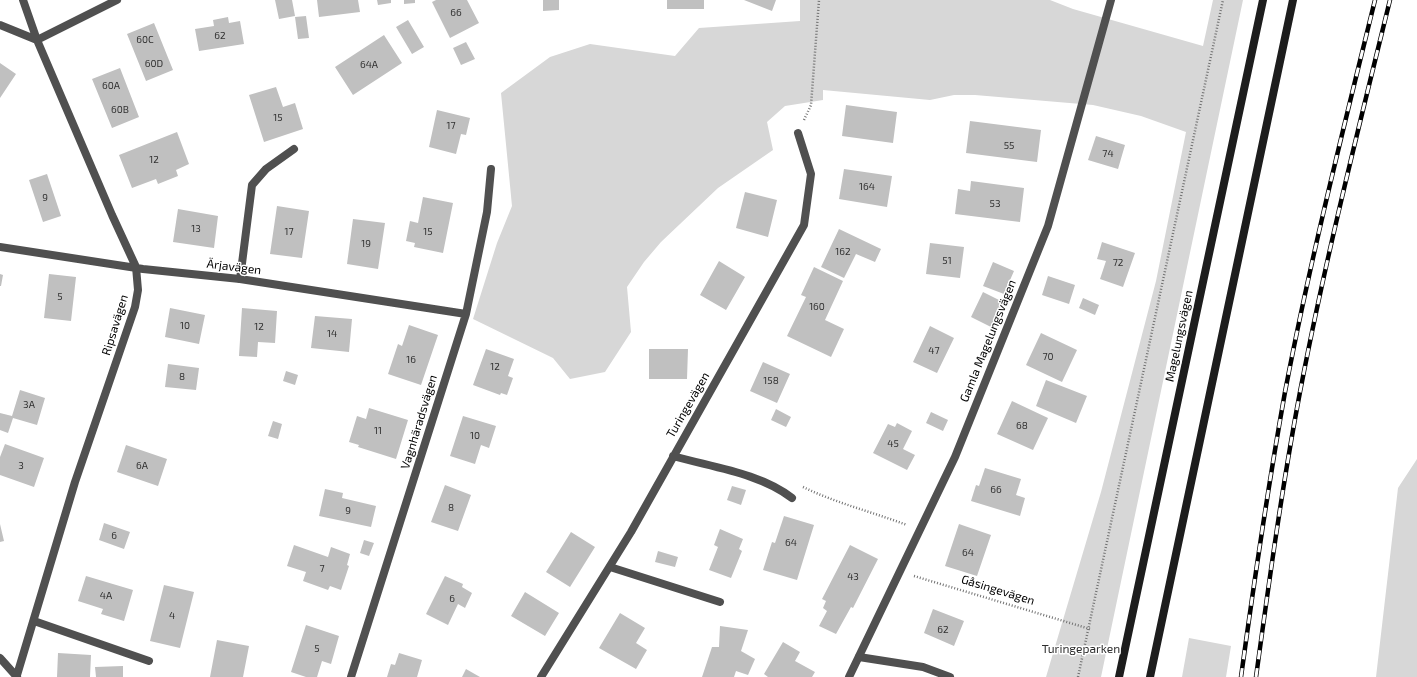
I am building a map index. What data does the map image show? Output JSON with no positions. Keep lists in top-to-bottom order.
{
  "streets": {
    "main road": ["Magelungsvägen"],
    "street": [
      "Ärjavägen",
      "Ripsavägen",
      "Gamla Magelungsvägen",
      "Turingevägen",
      "Vagnhäradsvägen"
    ],
    "path": ["Gåsingevägen"]
  },
  "crossings": [
    ["Ärjavägen", "Ripsavägen"],
    ["Ärjavägen", "Vagnhäradsvägen"],
    ["Gamla Magelungsvägen", "Gåsingevägen"]
  ],
  "parks": ["Turingeparken"],
  "house_numbers": [
    "66",
    "62",
    "60C",
    "60D",
    "64A",
    "60A",
    "60B",
    "15",
    "17",
    "55",
    "74",
    "12",
    "164",
    "9",
    "53",
    "13",
    "17",
    "15",
    "19",
    "162",
    "51",
    "72",
    "5",
    "160",
    "10",
    "12",
    "14",
    "47",
    "70",
    "16",
    "12",
    "8",
    "158",
    "3A",
    "68",
    "11",
    "10",
    "45",
    "3",
    "6A",
    "66",
    "8",
    "9",
    "6",
    "64",
    "64",
    "7",
    "43",
    "4A",
    "6",
    "4",
    "62",
    "5"
  ]
}
